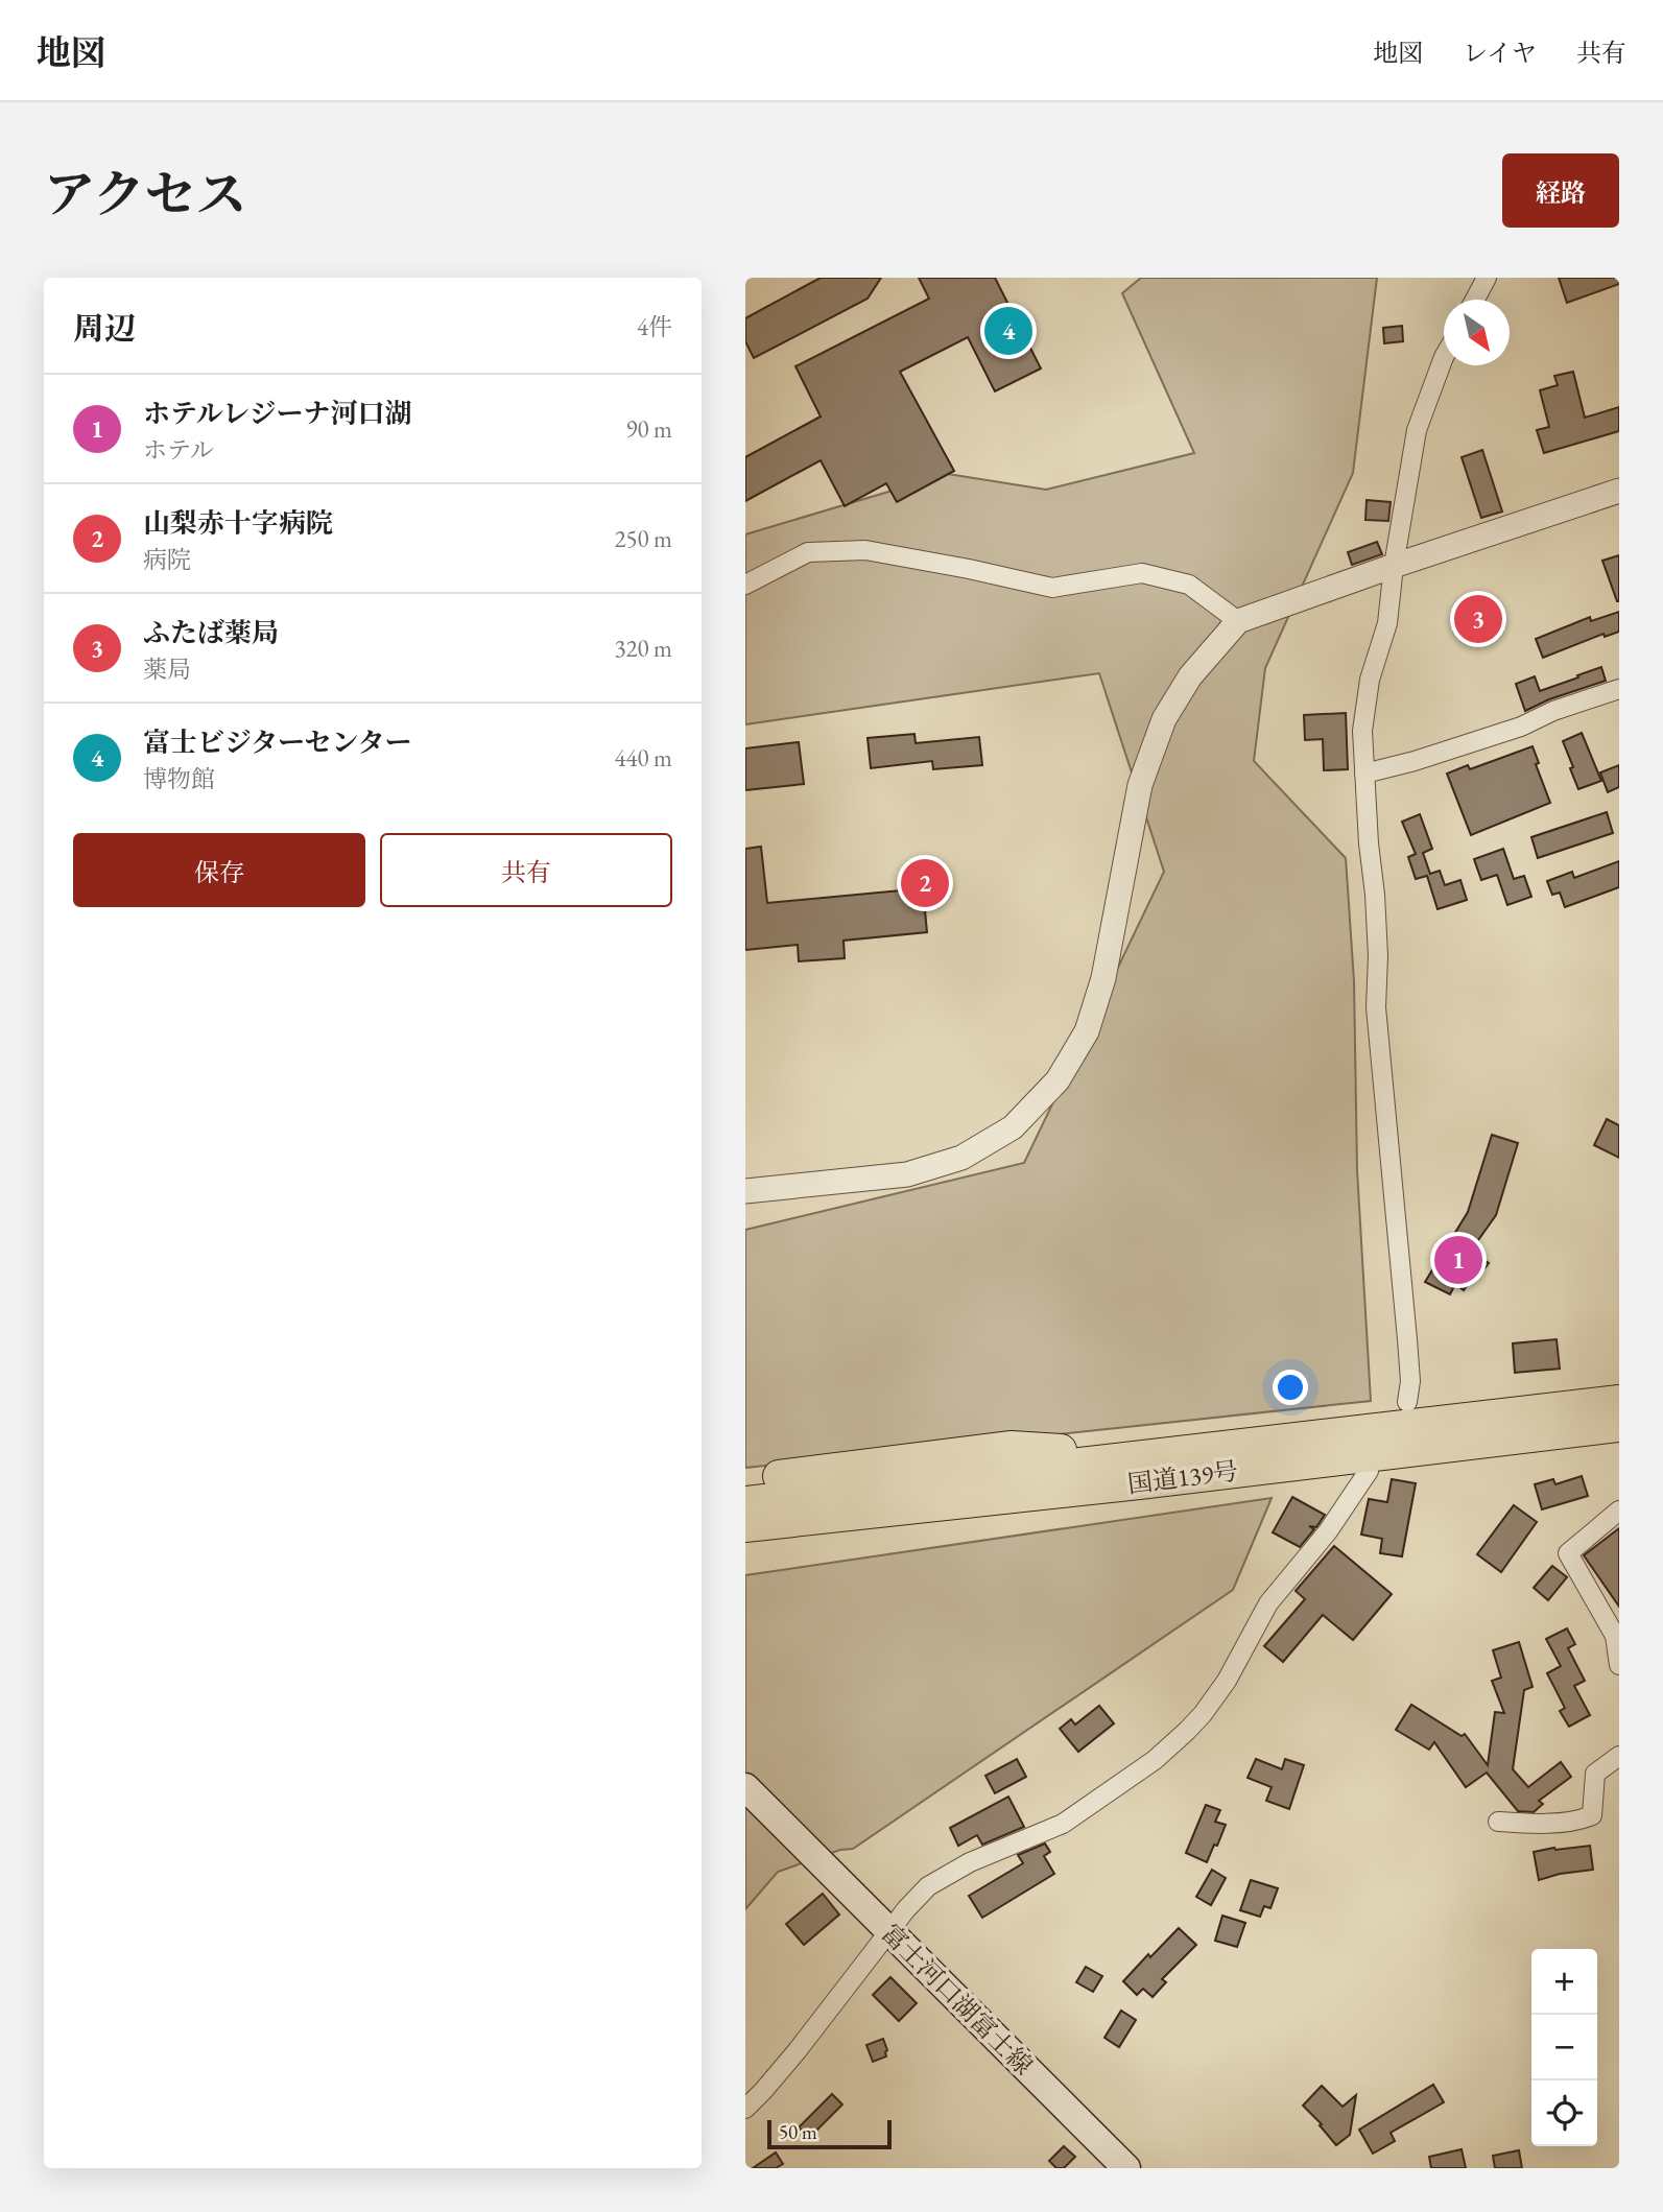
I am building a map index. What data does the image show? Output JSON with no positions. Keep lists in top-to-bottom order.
{
  "streets": {
    "highway": ["国道139号"],
    "main road": ["富士河口湖富士線"]
  },
  "scale_bar": "50 m",
  "north": "bottom right",
  "page": {
    "header": "地図",
    "nav": ["地図", "レイヤ", "共有"],
    "title": "アクセス",
    "buttons": [
      "経路",
      ["保存", "共有"]
    ],
    "heading": ["周辺", "4件"],
    "pins": [
      "4",
      "3",
      "2",
      "1"
    ],
    "list": [
      {
        "mark": "1",
        "name": "ホテルレジーナ河口湖",
        "note": "ホテル",
        "value": "90 m"
      },
      {
        "mark": "2",
        "name": "山梨赤十字病院",
        "note": "病院",
        "value": "250 m"
      },
      {
        "mark": "3",
        "name": "ふたば薬局",
        "note": "薬局",
        "value": "320 m"
      },
      {
        "mark": "4",
        "name": "富士ビジターセンター",
        "note": "博物館",
        "value": "440 m"
      }
    ],
    "map_buttons": ["+", "−"],
    "scale": "50 m"
  }
}
